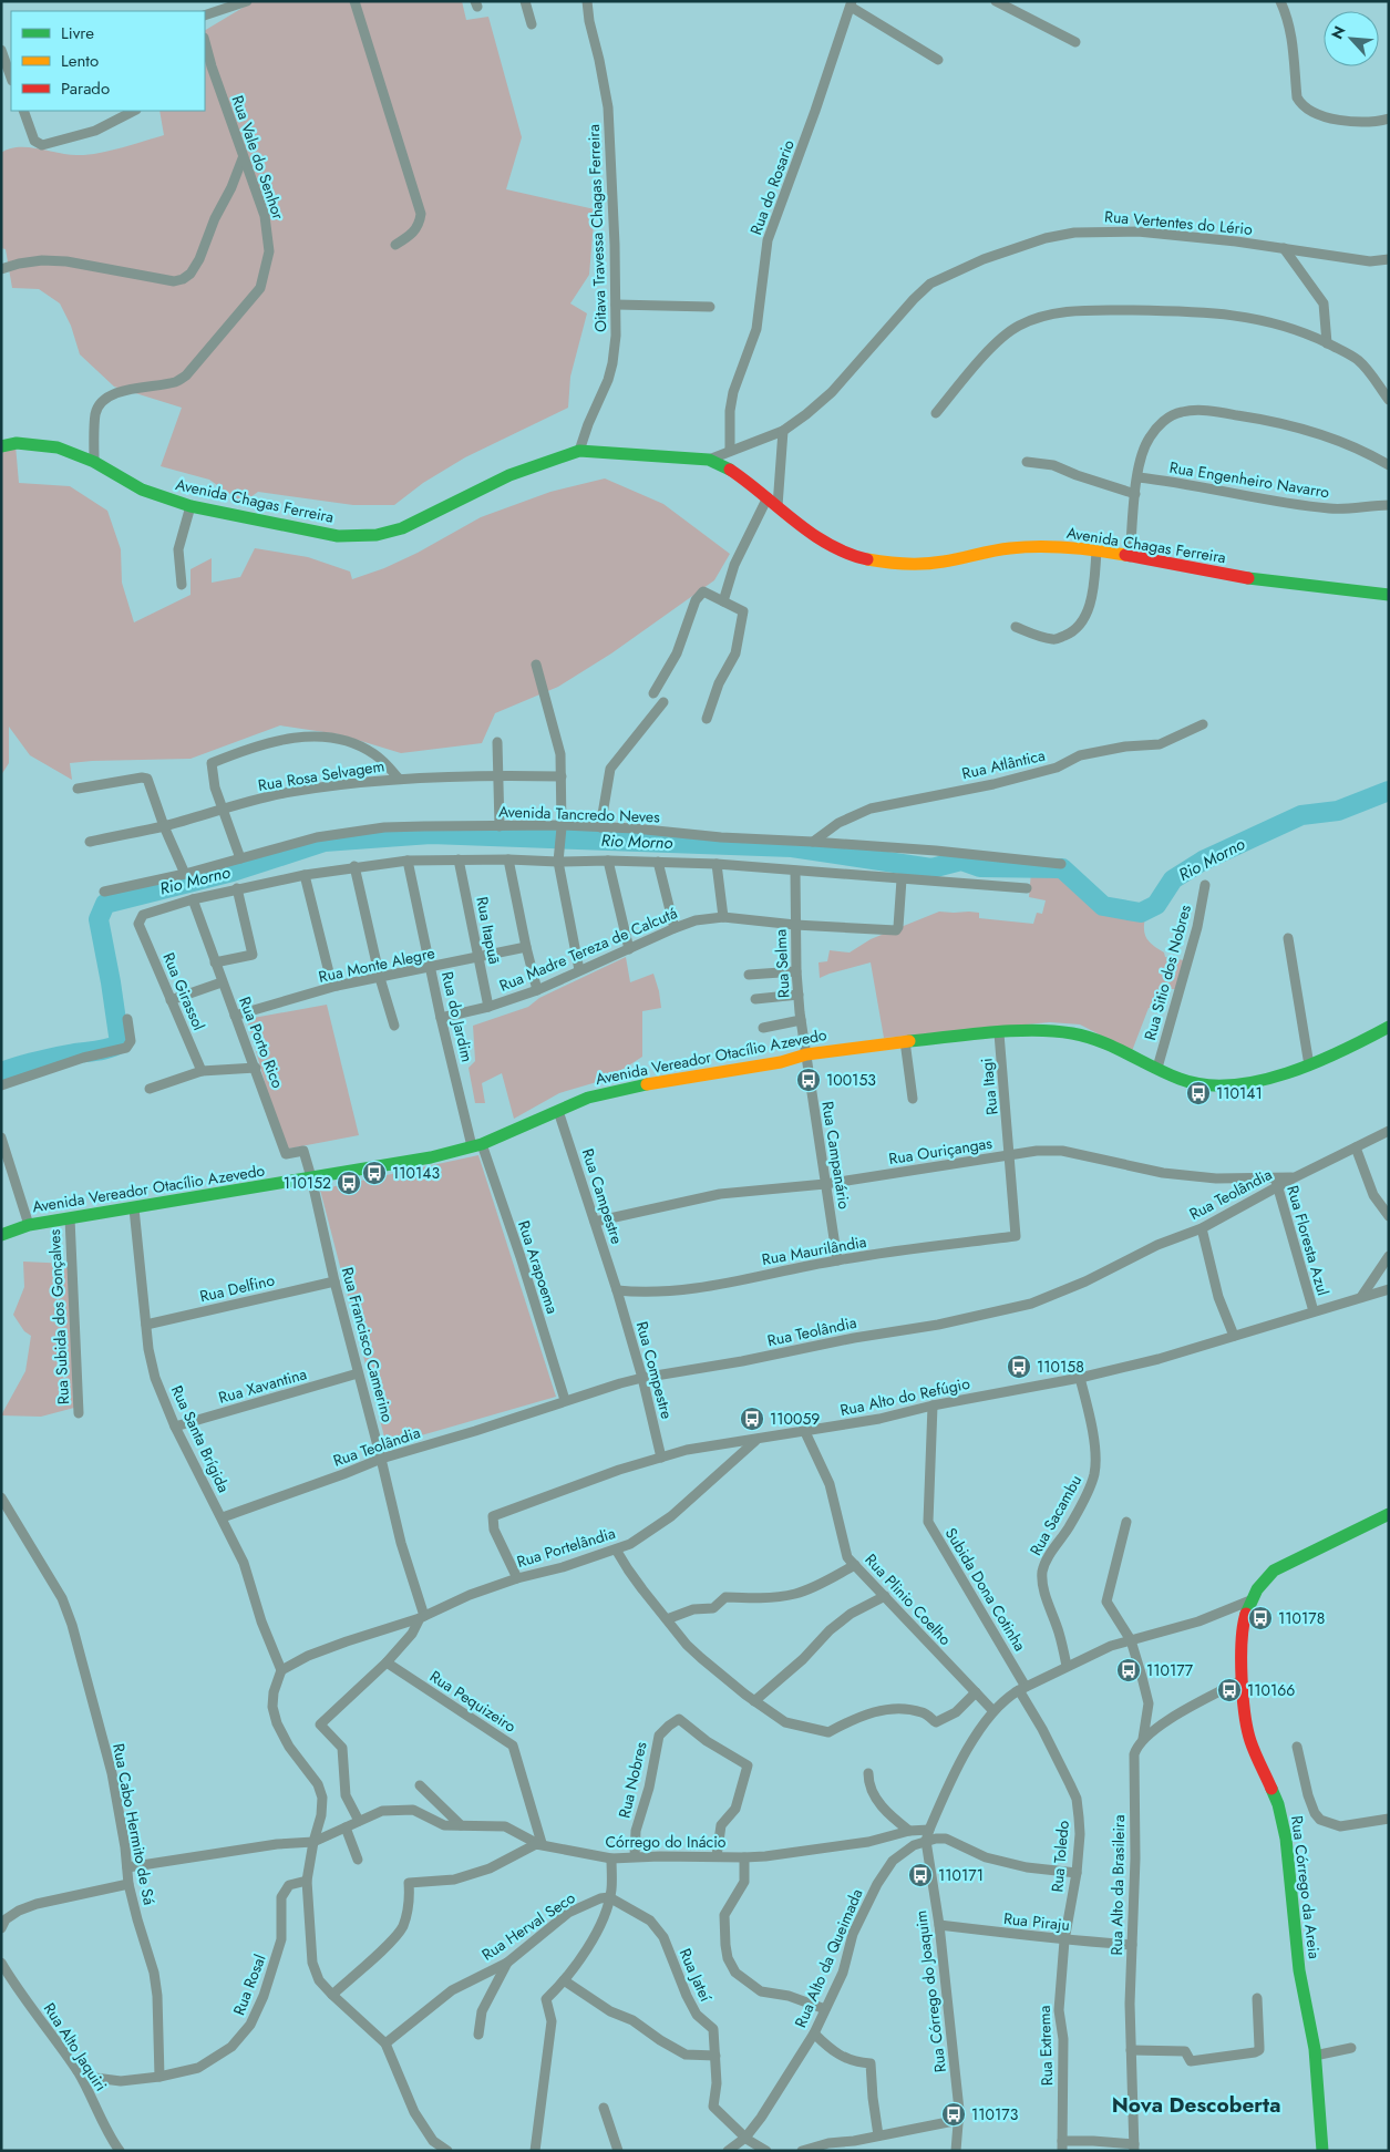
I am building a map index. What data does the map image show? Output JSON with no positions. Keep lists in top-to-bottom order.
{
  "streets": {
    "street": [
      "Rua Vale do Senhor",
      "Rua do Rosario",
      "Rua Vertentes do Lério",
      "Oitava Travessa Chagas Ferreira",
      "Rua Engenheiro Navarro",
      "Avenida Chagas Ferreira",
      "Rua Atlântica",
      "Rua Rosa Selvagem",
      "Avenida Tancredo Neves",
      "Rua Itapuã",
      "Rua Madre Tereza de Calcutá",
      "Rua Selma",
      "Rua Monte Alegre",
      "Rua Sitio dos Nobres",
      "Rua Girassol",
      "Rua do Jardim",
      "Rua Porto Rico",
      "Avenida Vereador Otacílio Azevedo",
      "Rua Itagi",
      "Rua Ouriçangas",
      "Rua Campanário",
      "Rua Teolândia",
      "Rua Campestre",
      "Rua Floresta Azul",
      "Rua Maurilândia",
      "Rua Arapoema",
      "Rua Delfino",
      "Rua Subida dos Gonçalves",
      "Rua Francisco Camerino",
      "Rua Compestre",
      "Rua Xavantina",
      "Rua Alto do Refúgio",
      "Rua Santa Brígida",
      "Rua Sacambu",
      "Rua Portelândia",
      "Subida Dona Cotinha",
      "Rua Plinio Coelho",
      "Rua Pequizeiro",
      "Rua Nobres",
      "Rua Cabo Hermito de Sá",
      "Córrego do Inácio",
      "Rua Toledo",
      "Rua Alto da Brasileira",
      "Rua Córrego da Areia",
      "Rua Piraju",
      "Rua Herval Seco",
      "Rua Alto da Queimada",
      "Rua Jateí",
      "Rua Rosal",
      "Rua Córrego do Joaquim",
      "Rua Extrema",
      "Rua Alto Jaquiri"
    ]
  },
  "crossings": [
    ["Rua Vale do Senhor", "Avenida Chagas Ferreira"],
    ["Rua do Rosario", "Rua Vertentes do Lério"],
    ["Rua Vertentes do Lério", "Avenida Chagas Ferreira"],
    ["Oitava Travessa Chagas Ferreira", "Avenida Chagas Ferreira"],
    ["Rua Atlântica", "Avenida Tancredo Neves"],
    ["Rua Itapuã", "Rua Madre Tereza de Calcutá"],
    ["Rua Itapuã", "Rua Monte Alegre"],
    ["Rua Madre Tereza de Calcutá", "Rua Selma"],
    ["Rua Madre Tereza de Calcutá", "Rua do Jardim"],
    ["Rua Selma", "Avenida Vereador Otacílio Azevedo"],
    ["Rua Selma", "Rua Campanário"],
    ["Rua Monte Alegre", "Rua do Jardim"],
    ["Rua Monte Alegre", "Rua Porto Rico"],
    ["Rua Sitio dos Nobres", "Avenida Vereador Otacílio Azevedo"],
    ["Rua Girassol", "Rua Porto Rico"],
    ["Rua do Jardim", "Avenida Vereador Otacílio Azevedo"],
    ["Rua do Jardim", "Rua Arapoema"],
    ["Rua Porto Rico", "Avenida Vereador Otacílio Azevedo"],
    ["Rua Porto Rico", "Rua Francisco Camerino"],
    ["Avenida Vereador Otacílio Azevedo", "Rua Itagi"],
    ["Avenida Vereador Otacílio Azevedo", "Rua Campanário"],
    ["Avenida Vereador Otacílio Azevedo", "Rua Campestre"],
    ["Avenida Vereador Otacílio Azevedo", "Rua Arapoema"],
    ["Avenida Vereador Otacílio Azevedo", "Rua Subida dos Gonçalves"],
    ["Avenida Vereador Otacílio Azevedo", "Rua Francisco Camerino"],
    ["Avenida Vereador Otacílio Azevedo", "Rua Santa Brígida"],
    ["Rua Itagi", "Rua Ouriçangas"],
    ["Rua Itagi", "Rua Maurilândia"],
    ["Rua Ouriçangas", "Rua Campanário"],
    ["Rua Ouriçangas", "Rua Teolândia"],
    ["Rua Ouriçangas", "Rua Campestre"],
    ["Rua Ouriçangas", "Rua Floresta Azul"],
    ["Rua Campanário", "Rua Maurilândia"],
    ["Rua Teolândia", "Rua Floresta Azul"],
    ["Rua Teolândia", "Rua Arapoema"],
    ["Rua Teolândia", "Rua Francisco Camerino"],
    ["Rua Teolândia", "Rua Compestre"],
    ["Rua Teolândia", "Rua Santa Brígida"],
    ["Rua Campestre", "Rua Maurilândia"],
    ["Rua Campestre", "Rua Compestre"],
    ["Rua Floresta Azul", "Rua Alto do Refúgio"],
    ["Rua Maurilândia", "Rua Compestre"],
    ["Rua Delfino", "Rua Francisco Camerino"],
    ["Rua Delfino", "Rua Santa Brígida"],
    ["Rua Francisco Camerino", "Rua Xavantina"],
    ["Rua Francisco Camerino", "Rua Portelândia"],
    ["Rua Compestre", "Rua Alto do Refúgio"],
    ["Rua Xavantina", "Rua Santa Brígida"],
    ["Rua Alto do Refúgio", "Rua Sacambu"],
    ["Rua Alto do Refúgio", "Rua Portelândia"],
    ["Rua Alto do Refúgio", "Subida Dona Cotinha"],
    ["Rua Alto do Refúgio", "Rua Plinio Coelho"],
    ["Rua Santa Brígida", "Rua Portelândia"],
    ["Rua Sacambu", "Rua Córrego do Joaquim"],
    ["Subida Dona Cotinha", "Rua Toledo"],
    ["Subida Dona Cotinha", "Rua Córrego do Joaquim"],
    ["Rua Plinio Coelho", "Rua Córrego do Joaquim"],
    ["Rua Pequizeiro", "Córrego do Inácio"],
    ["Rua Nobres", "Córrego do Inácio"],
    ["Rua Cabo Hermito de Sá", "Rua Rosal"],
    ["Córrego do Inácio", "Rua Córrego do Joaquim"],
    ["Rua Toledo", "Rua Piraju"],
    ["Rua Toledo", "Rua Córrego do Joaquim"],
    ["Rua Toledo", "Rua Extrema"],
    ["Rua Alto da Brasileira", "Rua Piraju"],
    ["Rua Alto da Brasileira", "Rua Córrego do Joaquim"],
    ["Rua Córrego da Areia", "Rua Córrego do Joaquim"],
    ["Rua Piraju", "Rua Córrego do Joaquim"],
    ["Rua Piraju", "Rua Extrema"],
    ["Rua Herval Seco", "Rua Jateí"],
    ["Rua Alto da Queimada", "Rua Jateí"],
    ["Rua Alto da Queimada", "Rua Córrego do Joaquim"],
    ["Rua Rosal", "Rua Alto Jaquiri"]
  ],
  "districts": ["Nova Descoberta"],
  "water": ["Rio Morno"],
  "places": {
    "bus stop": [
      "100153",
      "110141",
      "110143",
      "110152",
      "110158",
      "110059",
      "110178",
      "110177",
      "110166",
      "110171",
      "110173"
    ]
  },
  "legend": ["Livre", "Lento", "Parado"],
  "north": "top left"
}
